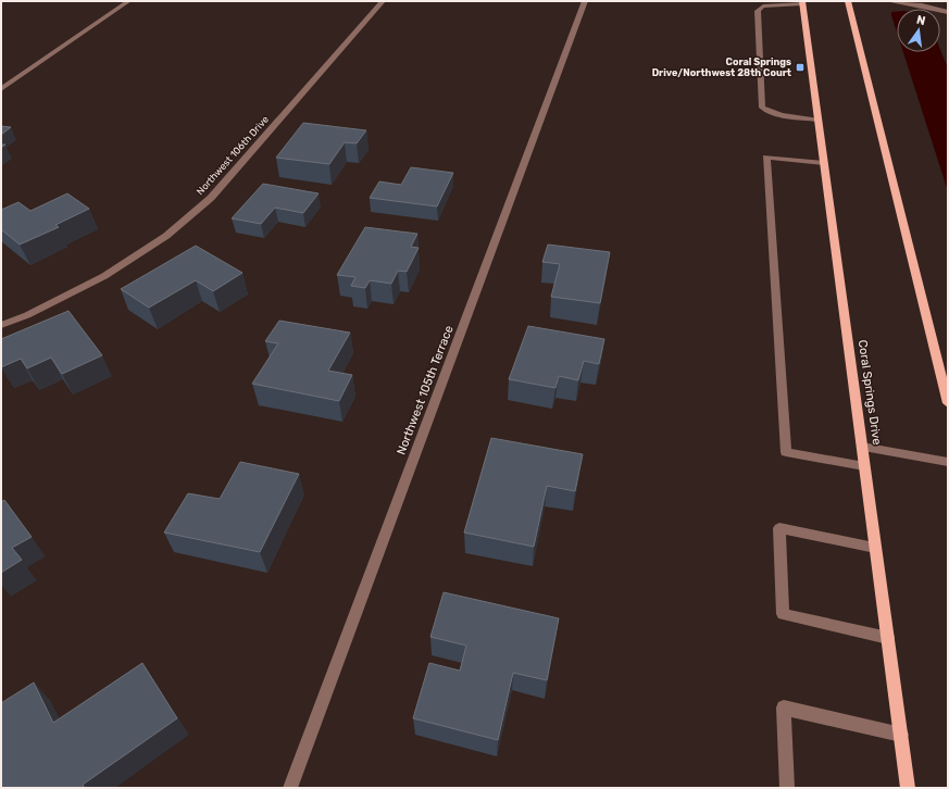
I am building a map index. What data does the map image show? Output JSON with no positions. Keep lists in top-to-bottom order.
{
  "streets": {
    "main road": ["Coral Springs Drive"],
    "street": ["Northwest 106th Drive", "Northwest 105th Terrace"]
  },
  "places": {
    "transit": ["Coral Springs Drive/Northwest 28th Court"]
  },
  "north": "top"
}
